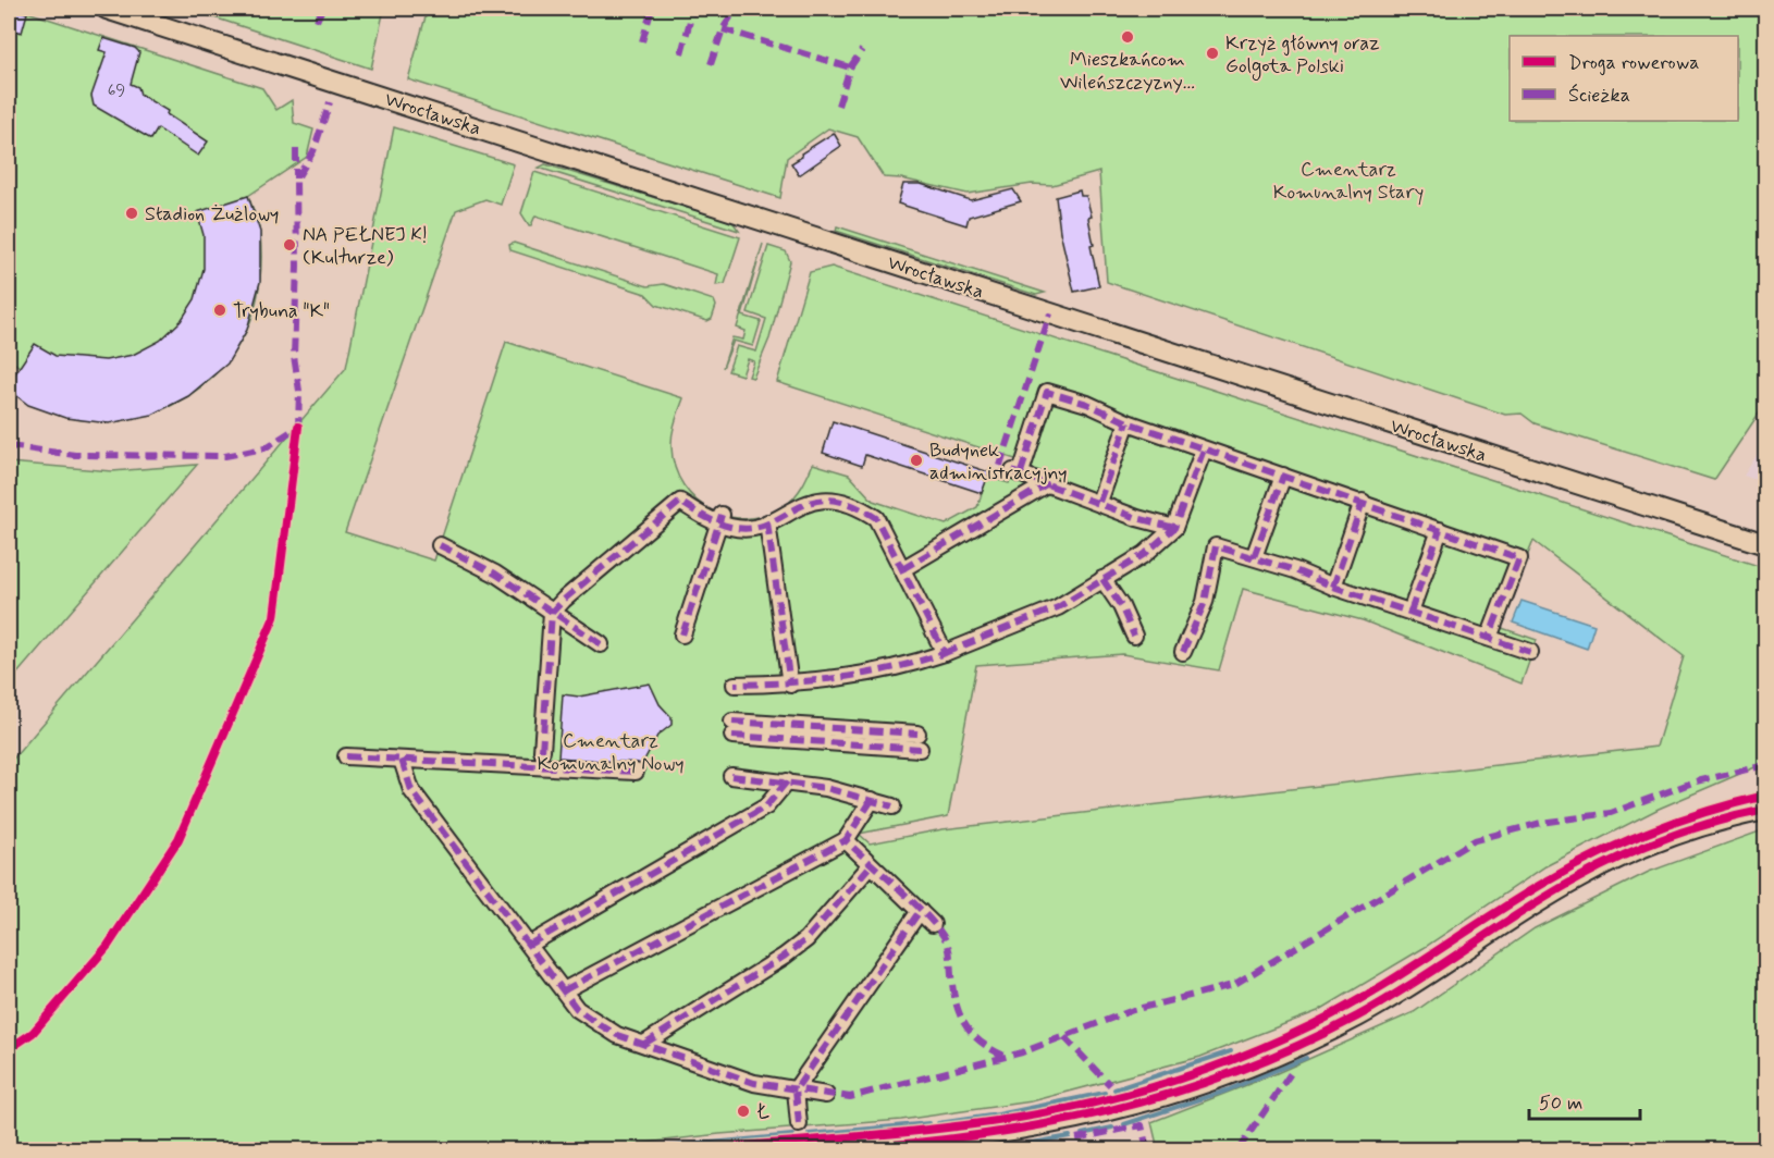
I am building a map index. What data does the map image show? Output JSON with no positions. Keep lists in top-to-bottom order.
{
  "streets": {
    "main road": ["Wrocławska"]
  },
  "parks": ["Cmentarz Komunalny Stary", "Cmentarz Komunalny Nowy"],
  "places": [
    "Mieszkańcom Wileńszczyzny...",
    "Krzyż główny oraz Golgota Polski",
    "Stadion Żużlowy",
    "NA PEŁNEJ K! (Kulturze)",
    "Trybuna \"K\"",
    "Budynek administracyjny",
    "Ł"
  ],
  "house_numbers": ["69"],
  "legend": ["Droga rowerowa", "Ścieżka"],
  "scale_bar": "50 m"
}
